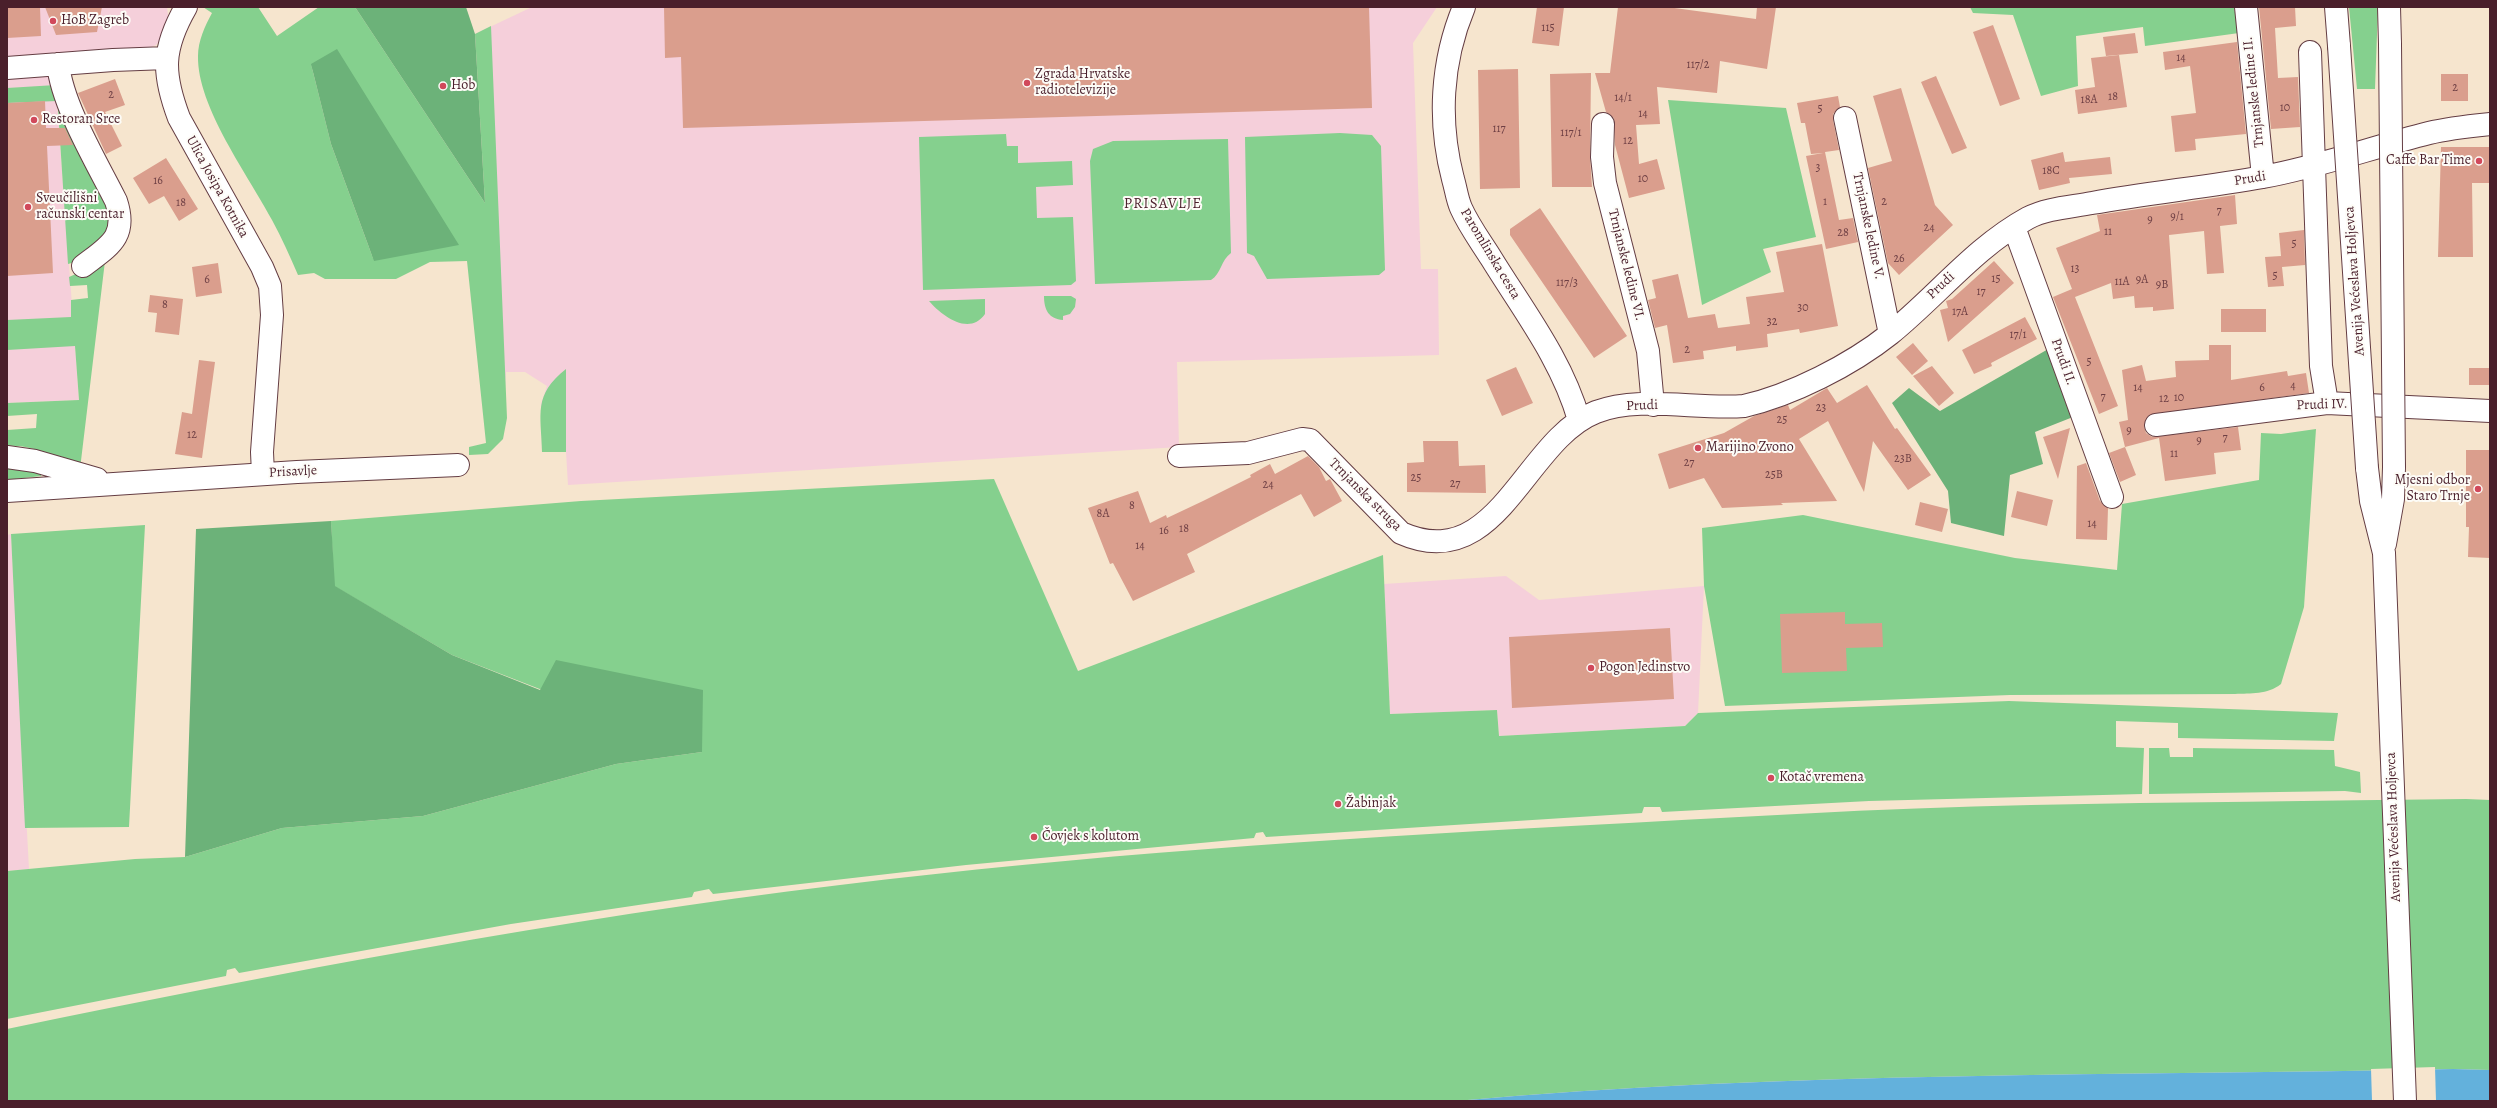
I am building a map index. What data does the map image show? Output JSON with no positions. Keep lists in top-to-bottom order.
{
  "streets": {
    "street": [
      "Trnjanske ledine II.",
      "Prudi",
      "Ulica Josipa Kotnika",
      "Trnjanske ledine V.",
      "Paromlinska cesta",
      "Trnjanske ledine VI.",
      "Avenija Većeslava Holjevca",
      "Prudi II.",
      "Prudi IV.",
      "Prisavlje",
      "Trnjanska struga"
    ]
  },
  "crossings": [
    ["Trnjanske ledine II.", "Prudi"],
    ["Prudi", "Trnjanske ledine V."],
    ["Prudi", "Paromlinska cesta"],
    ["Prudi", "Trnjanske ledine VI."],
    ["Prudi", "Prudi II."],
    ["Prudi", "Trnjanska struga"],
    ["Ulica Josipa Kotnika", "Prisavlje"],
    ["Paromlinska cesta", "Trnjanska struga"]
  ],
  "districts": ["PRISAVLJE"],
  "places": [
    "HoB Zagreb",
    "Zgrada Hrvatske radiotelevizije",
    "Hob",
    "Restoran Srce",
    "Caffe Bar Time",
    "Sveučilišni računski centar",
    "Marijino Zvono",
    "Mjesni odbor Staro Trnje",
    "Pogon Jedinstvo",
    "Kotač vremena",
    "Žabinjak",
    "Čovjek s kolutom"
  ],
  "house_numbers": [
    "115",
    "14",
    "117/2",
    "2",
    "2",
    "18",
    "14/1",
    "18A",
    "10",
    "5",
    "14",
    "117",
    "117/1",
    "12",
    "3",
    "18C",
    "10",
    "16",
    "1",
    "2",
    "18",
    "7",
    "9/1",
    "9",
    "24",
    "11",
    "28",
    "5",
    "26",
    "13",
    "5",
    "15",
    "6",
    "9A",
    "11A",
    "117/3",
    "9B",
    "17",
    "8",
    "30",
    "17A",
    "32",
    "17/1",
    "2",
    "5",
    "4",
    "14",
    "6",
    "7",
    "10",
    "12",
    "23",
    "25",
    "9",
    "12",
    "7",
    "9",
    "11",
    "23B",
    "27",
    "25B",
    "25",
    "27",
    "24",
    "8",
    "8A",
    "14",
    "18",
    "16",
    "14"
  ]
}
